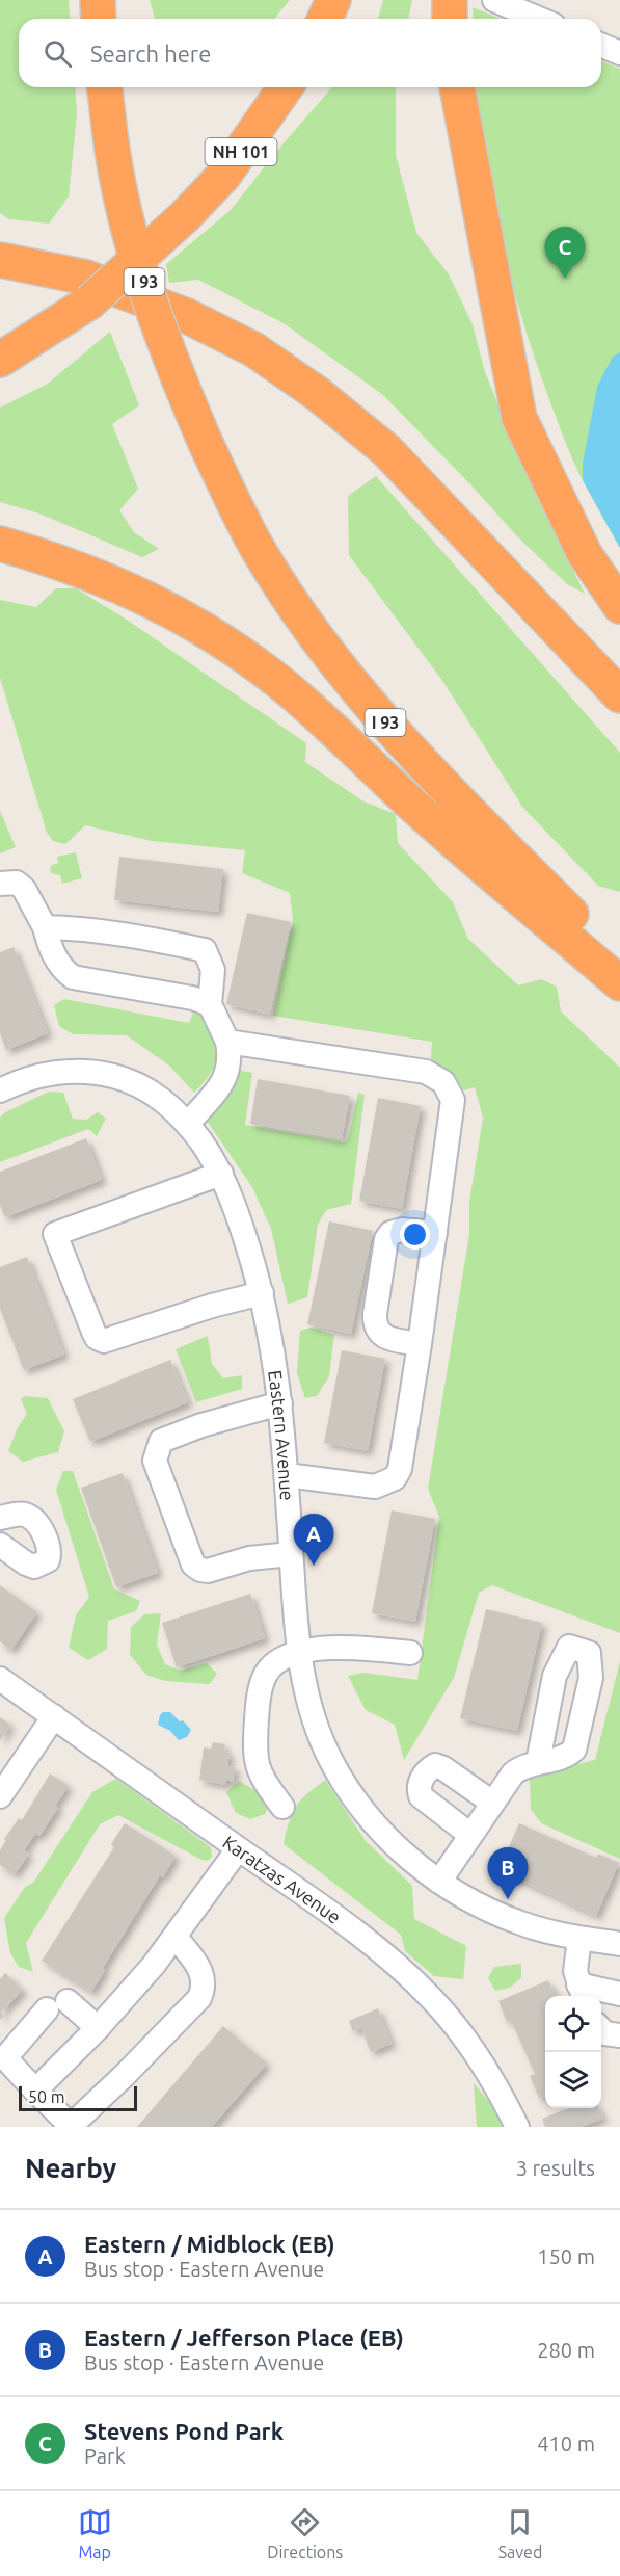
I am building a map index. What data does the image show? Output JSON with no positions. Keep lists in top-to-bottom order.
{
  "streets": {
    "highway": ["NH 101", "I 93"],
    "street": ["Eastern Avenue", "Karatzas Avenue"]
  },
  "scale_bar": "50 m",
  "page": {
    "search": "Search here",
    "pins": ["C", "A", "B"],
    "scale": "50 m",
    "heading": ["Nearby", "3 results"],
    "list": [
      {
        "mark": "A",
        "name": "Eastern / Midblock (EB)",
        "note": "Bus stop · Eastern Avenue",
        "value": "150 m"
      },
      {
        "mark": "B",
        "name": "Eastern / Jefferson Place (EB)",
        "note": "Bus stop · Eastern Avenue",
        "value": "280 m"
      },
      {
        "mark": "C",
        "name": "Stevens Pond Park",
        "note": "Park",
        "value": "410 m"
      }
    ],
    "nav": ["Map", "Directions", "Saved"]
  }
}
